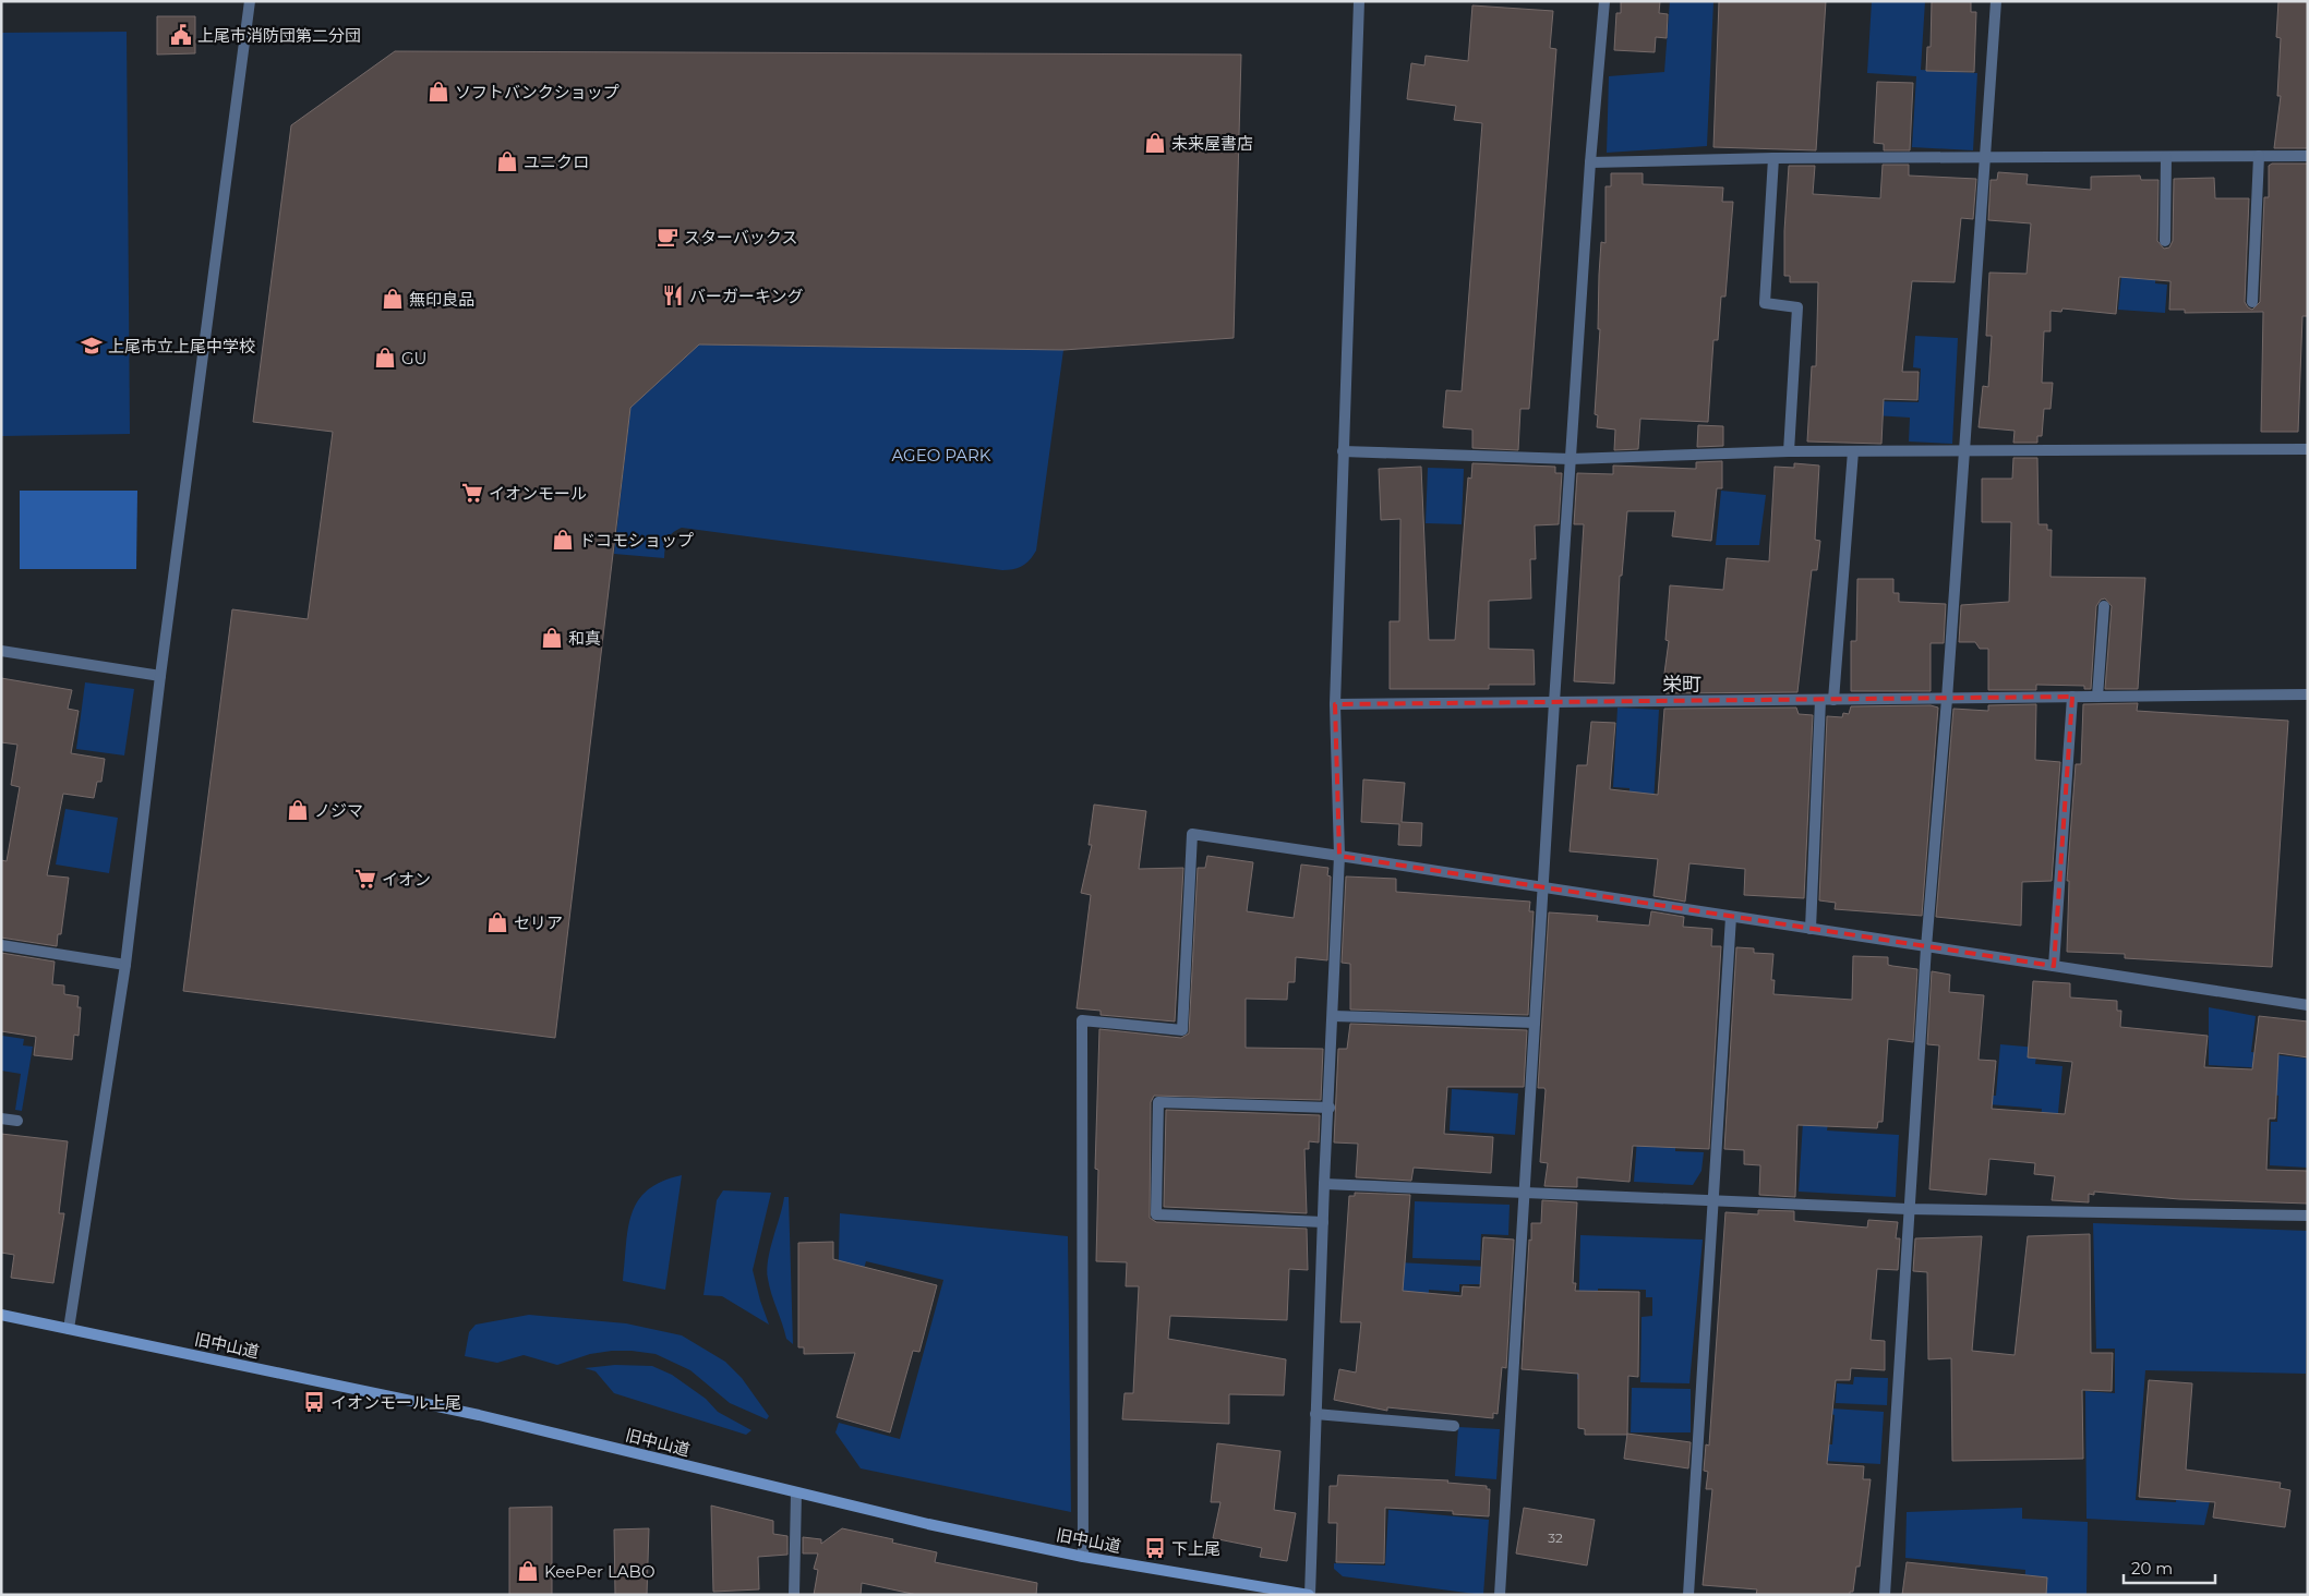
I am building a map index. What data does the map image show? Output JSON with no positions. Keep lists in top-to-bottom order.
{
  "streets": {
    "main road": ["旧中山道"]
  },
  "districts": ["栄町"],
  "parks": ["AGEO PARK"],
  "places": {
    "public building": ["上尾市消防団第二分団"],
    "shop": [
      "ソフトバンクショップ",
      "未来屋書店",
      "ユニクロ",
      "無印良品",
      "GU",
      "ドコモショップ",
      "和真",
      "ノジマ",
      "セリア",
      "KeePer LABO"
    ],
    "cafe": ["スターバックス"],
    "restaurant": ["バーガーキング"],
    "school or university": ["上尾市立上尾中学校"],
    "supermarket": ["イオンモール", "イオン"],
    "bus stop": ["イオンモール上尾", "下上尾"]
  },
  "house_numbers": ["32"],
  "scale_bar": "20 m"
}
